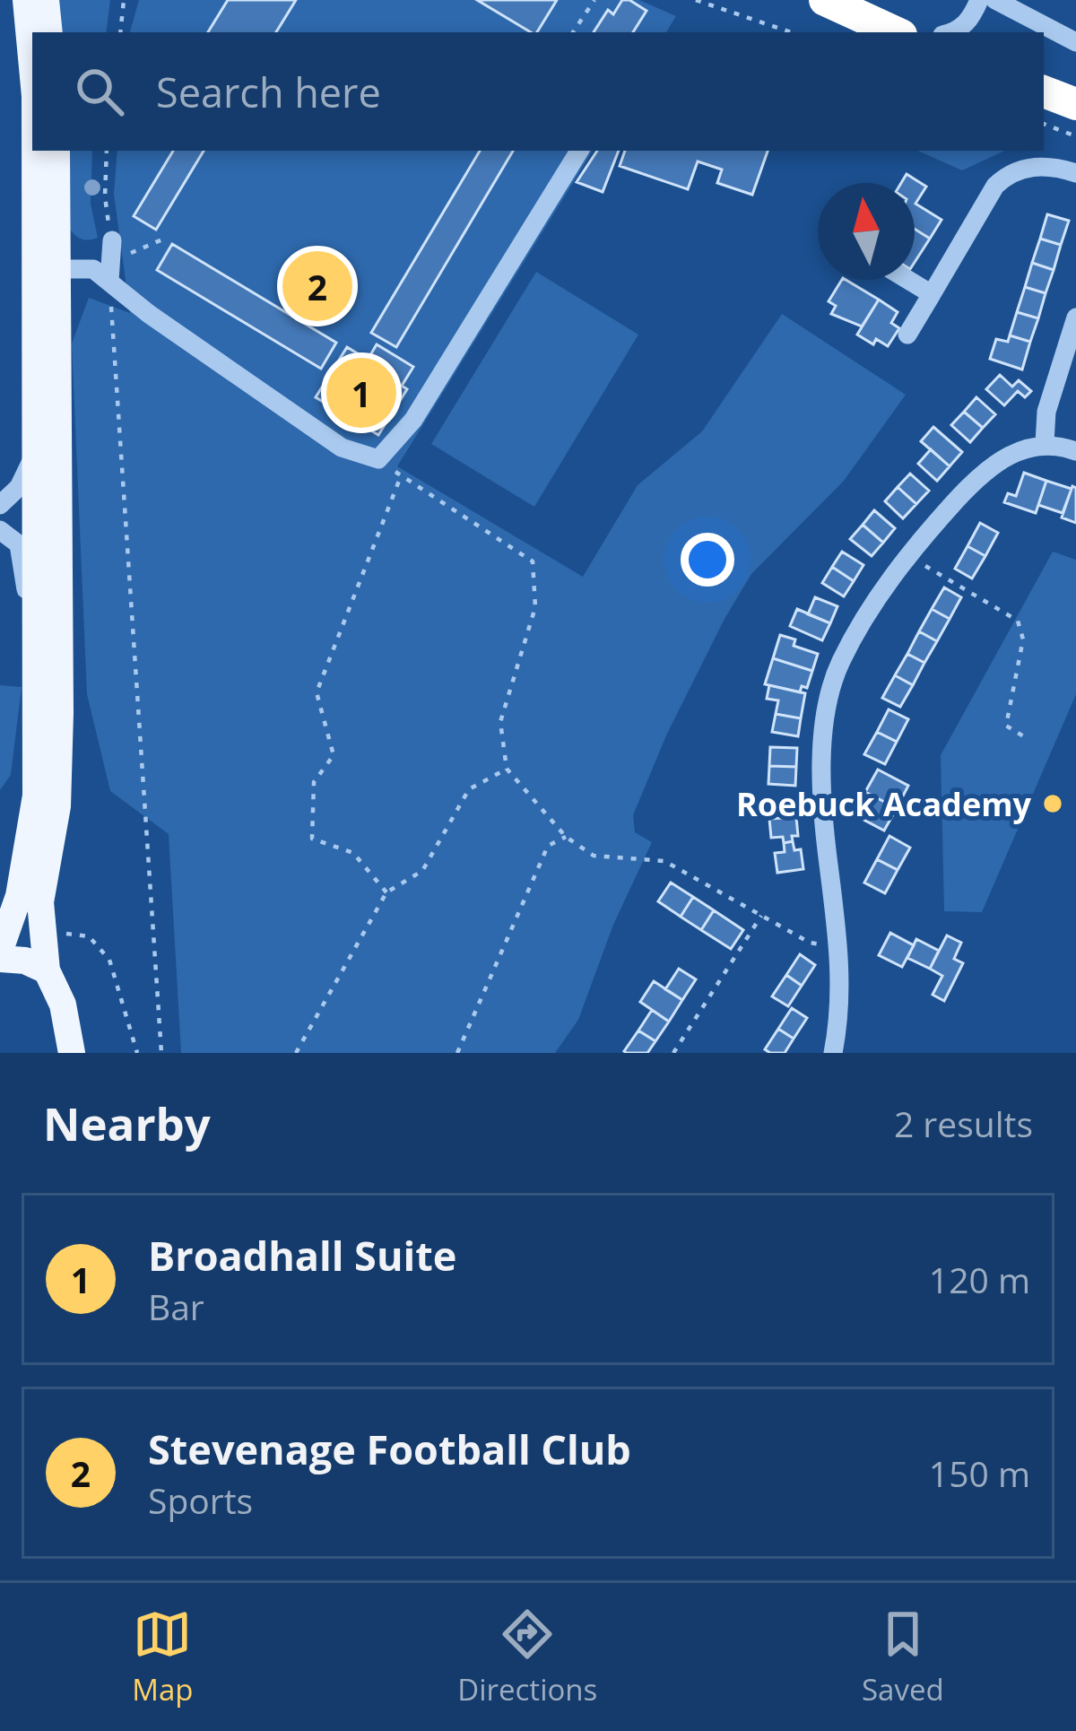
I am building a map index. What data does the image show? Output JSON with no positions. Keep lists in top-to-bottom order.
{
  "places": ["Roebuck Academy"],
  "north": "top",
  "page": {
    "search": "Search here",
    "pins": ["2", "1"],
    "heading": ["Nearby", "2 results"],
    "list": [
      {
        "mark": "1",
        "name": "Broadhall Suite",
        "note": "Bar",
        "value": "120 m"
      },
      {
        "mark": "2",
        "name": "Stevenage Football Club",
        "note": "Sports",
        "value": "150 m"
      }
    ],
    "nav": ["Map", "Directions", "Saved"]
  }
}
